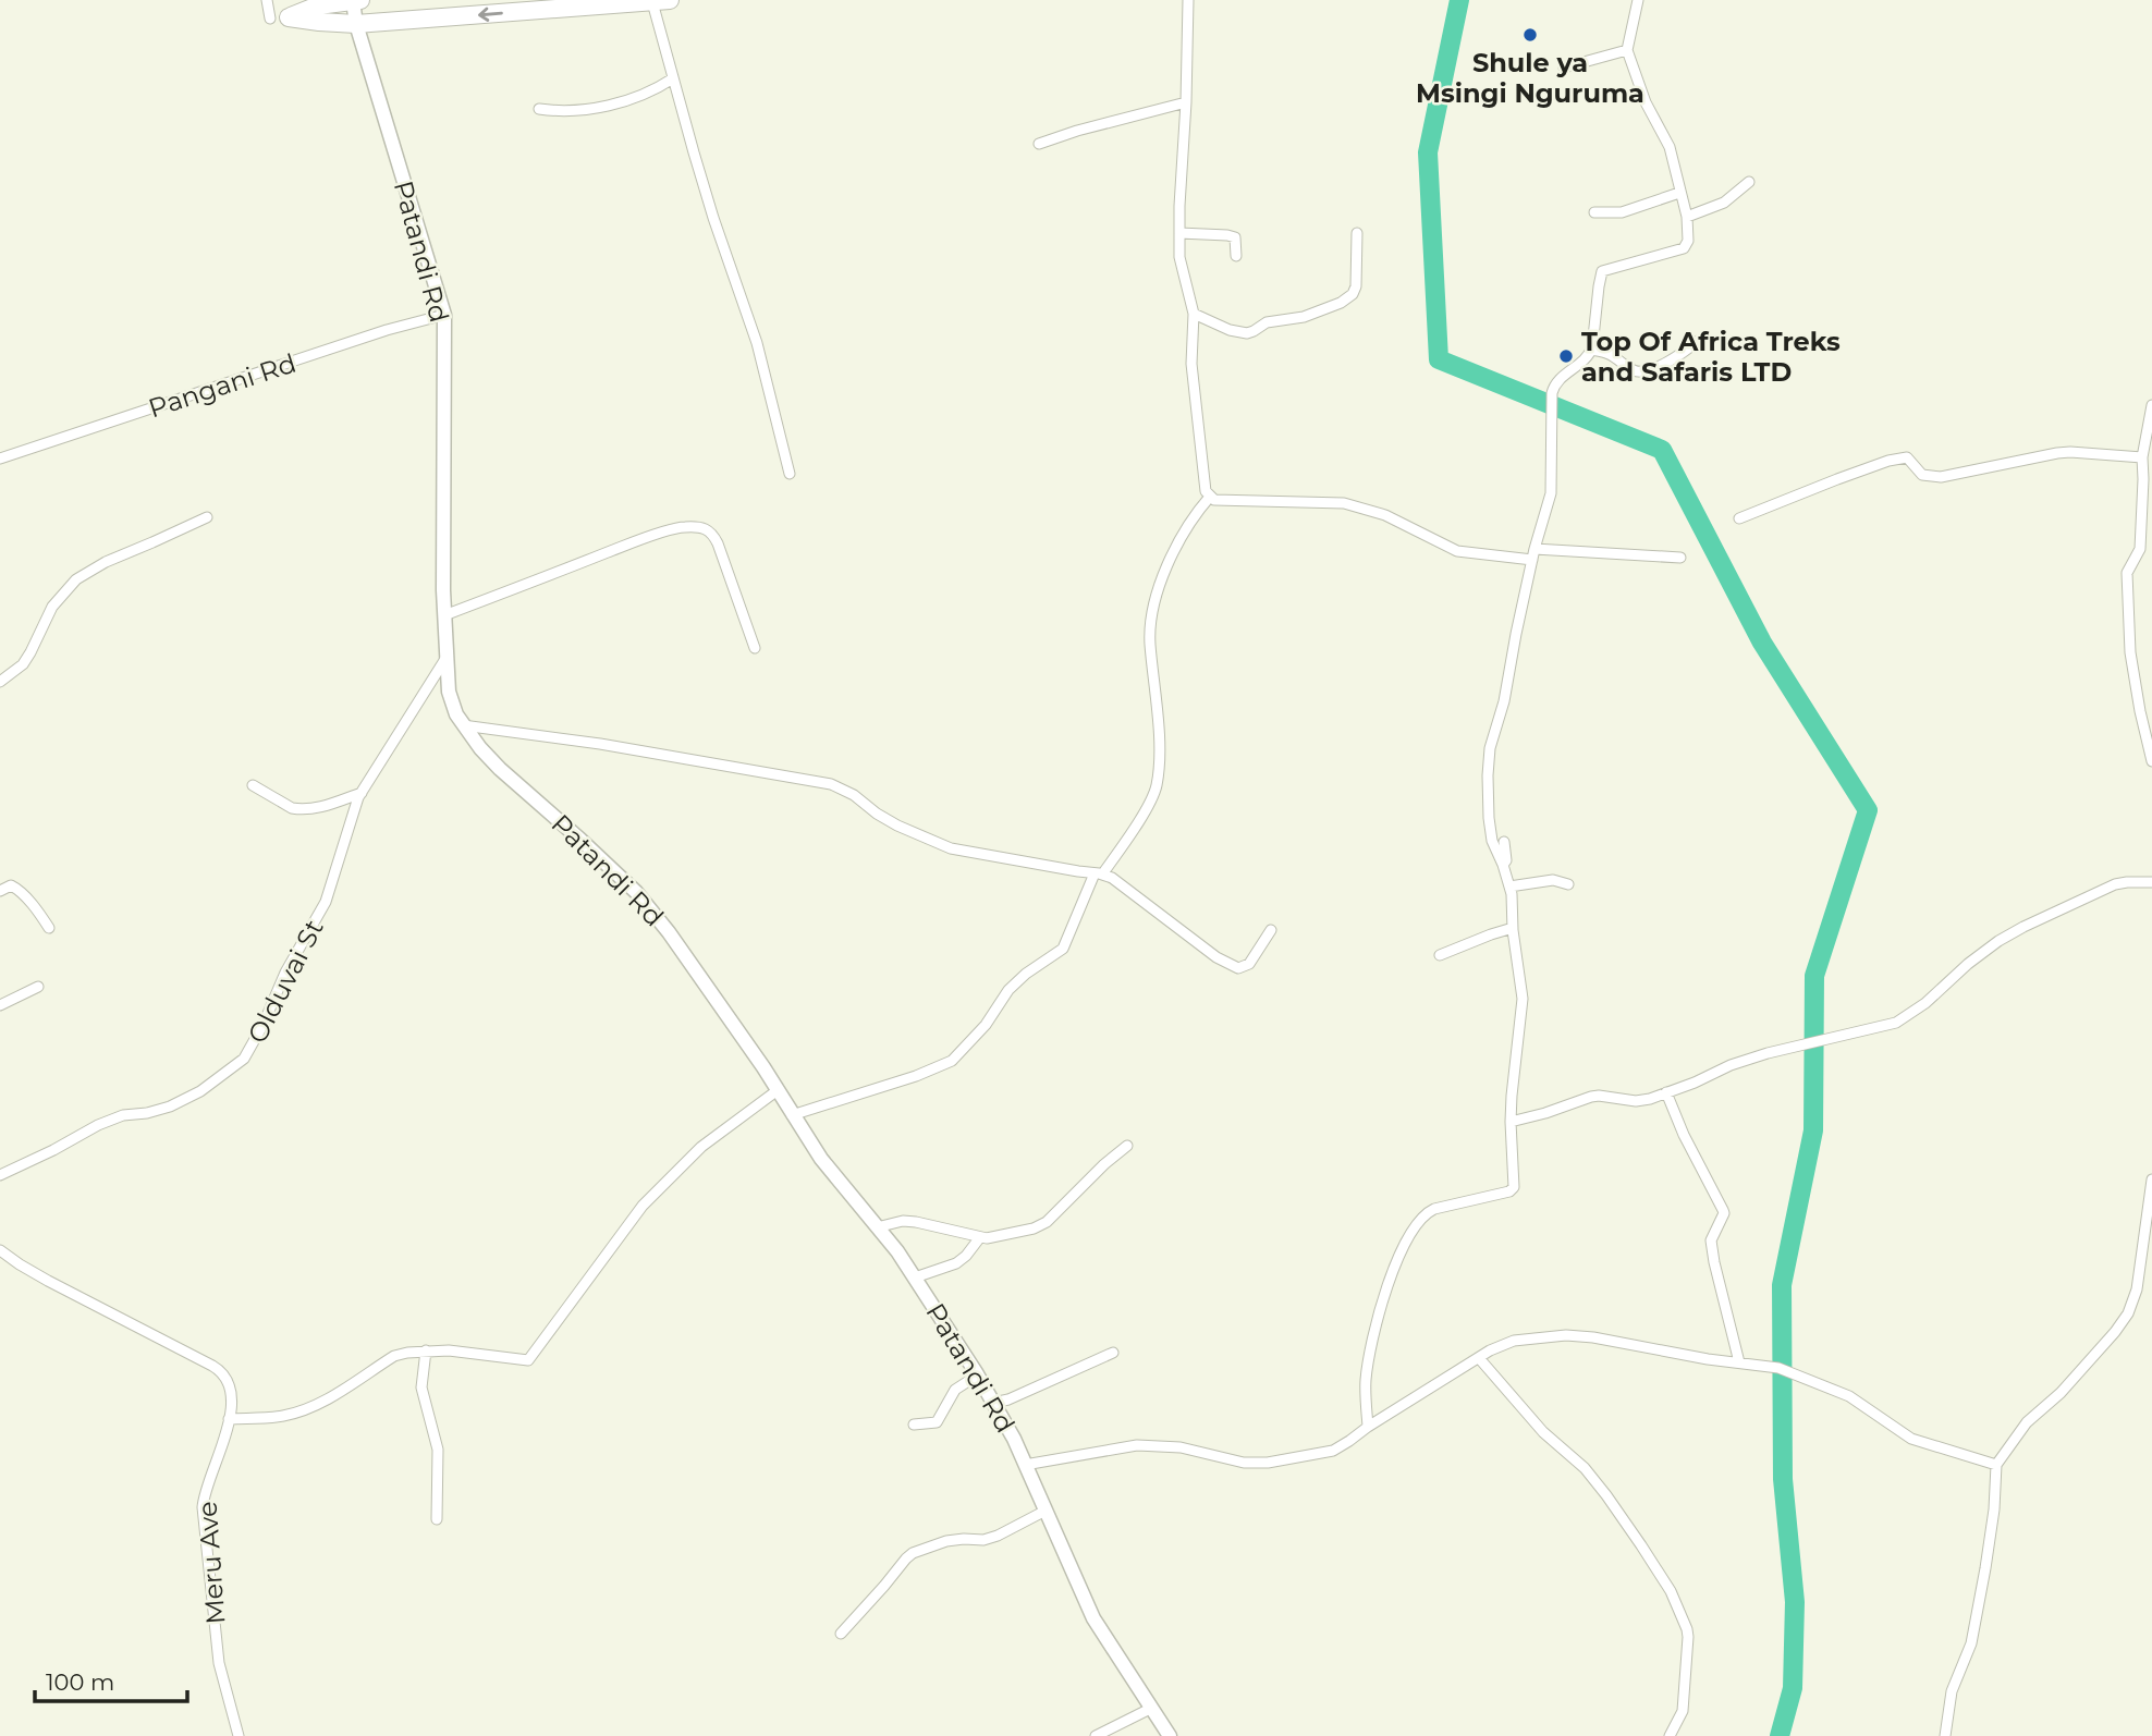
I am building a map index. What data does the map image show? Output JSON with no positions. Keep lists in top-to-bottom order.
{
  "streets": {
    "street": [
      "Patandi Rd",
      "Pangani Rd",
      "Olduvai St",
      "Meru Ave"
    ]
  },
  "crossings": [
    ["Patandi Rd", "Pangani Rd"],
    ["Patandi Rd", "Olduvai St"]
  ],
  "places": ["Shule ya Msingi Nguruma", "Top Of Africa Treks and Safaris LTD"],
  "scale_bar": "100 m"
}
